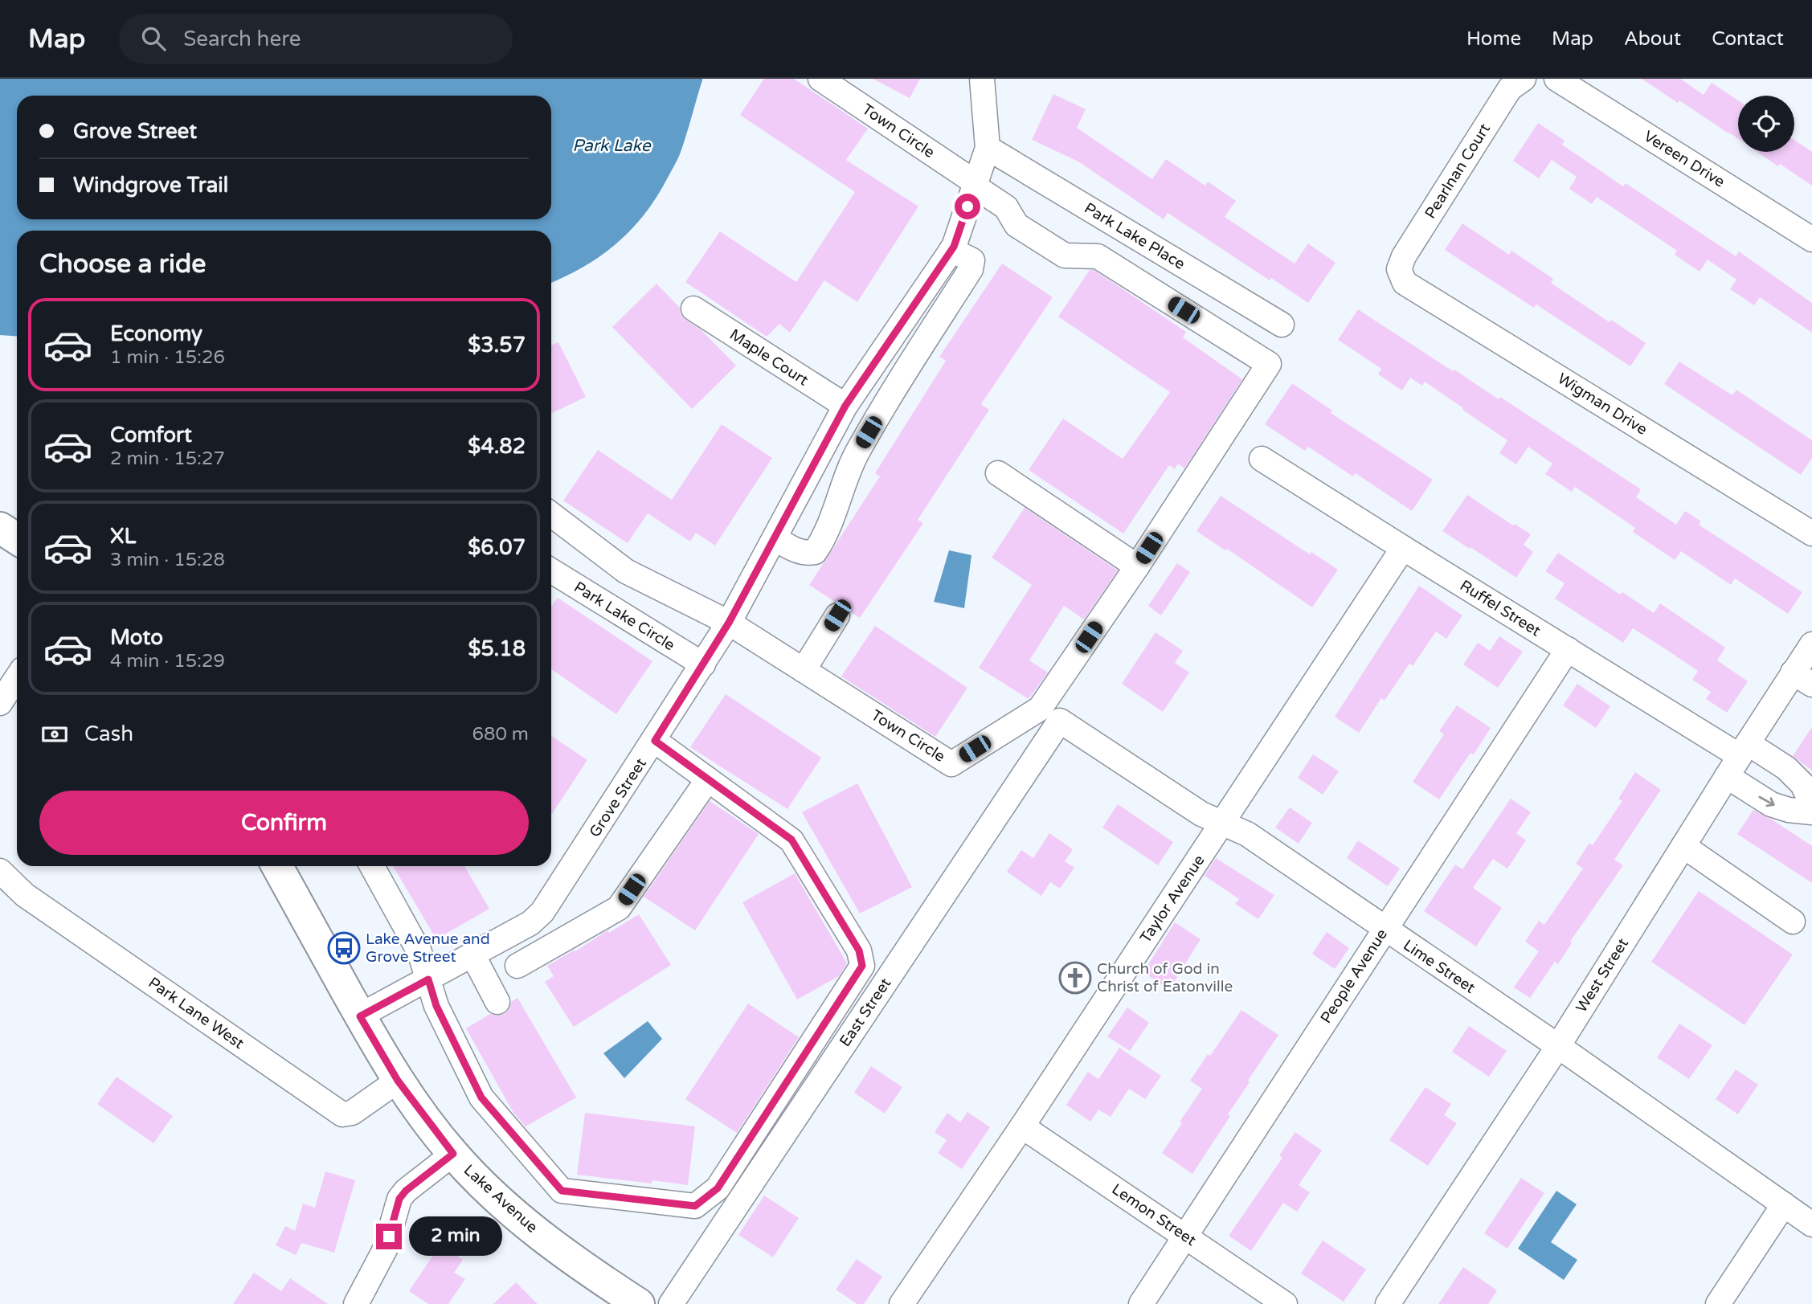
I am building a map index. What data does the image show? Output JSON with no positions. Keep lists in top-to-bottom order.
{
  "streets": {
    "main road": ["Lake Avenue"],
    "street": [
      "Town Circle",
      "Vereen Drive",
      "Pearlnan Court",
      "Park Lake Place",
      "Maple Court",
      "Wigman Drive",
      "Ruffel Street",
      "Park Lake Circle",
      "Grove Street",
      "Taylor Avenue",
      "Lime Street",
      "West Street",
      "People Avenue",
      "East Street",
      "Park Lane West",
      "Lemon Street"
    ]
  },
  "crossings": [
    ["Town Circle", "Grove Street"],
    ["Pearlnan Court", "Wigman Drive"],
    ["Park Lake Place", "Grove Street"],
    ["Maple Court", "Grove Street"],
    ["Ruffel Street", "Taylor Avenue"],
    ["Ruffel Street", "West Street"],
    ["Ruffel Street", "People Avenue"],
    ["Park Lake Circle", "Grove Street"],
    ["Grove Street", "Lake Avenue"],
    ["Taylor Avenue", "Lime Street"],
    ["Taylor Avenue", "Lemon Street"],
    ["Lime Street", "West Street"],
    ["Lime Street", "People Avenue"],
    ["Lime Street", "East Street"],
    ["People Avenue", "Lemon Street"],
    ["Park Lane West", "Lake Avenue"]
  ],
  "water": ["Park Lake"],
  "places": {
    "bus stop": ["Lake Avenue and Grove Street"],
    "church": ["Church of God in Christ of Eatonville"]
  },
  "page": {
    "header": "Map",
    "search": "Search here",
    "nav": [
      "Home",
      "Map",
      "About",
      "Contact"
    ],
    "banner": ["Grove Street", "Windgrove Trail"],
    "heading": "Choose a ride",
    "list": [
      {
        "name": "Economy",
        "note": "1 min · 15:26",
        "value": "$3.57"
      },
      {
        "name": "Comfort",
        "note": "2 min · 15:27",
        "value": "$4.82"
      },
      {
        "name": "XL",
        "note": "3 min · 15:28",
        "value": "$6.07"
      },
      {
        "name": "Moto",
        "note": "4 min · 15:29",
        "value": "$5.18"
      }
    ],
    "pay": ["Cash", "680 m"],
    "buttons": "Confirm",
    "bubble": "2 min"
  }
}
